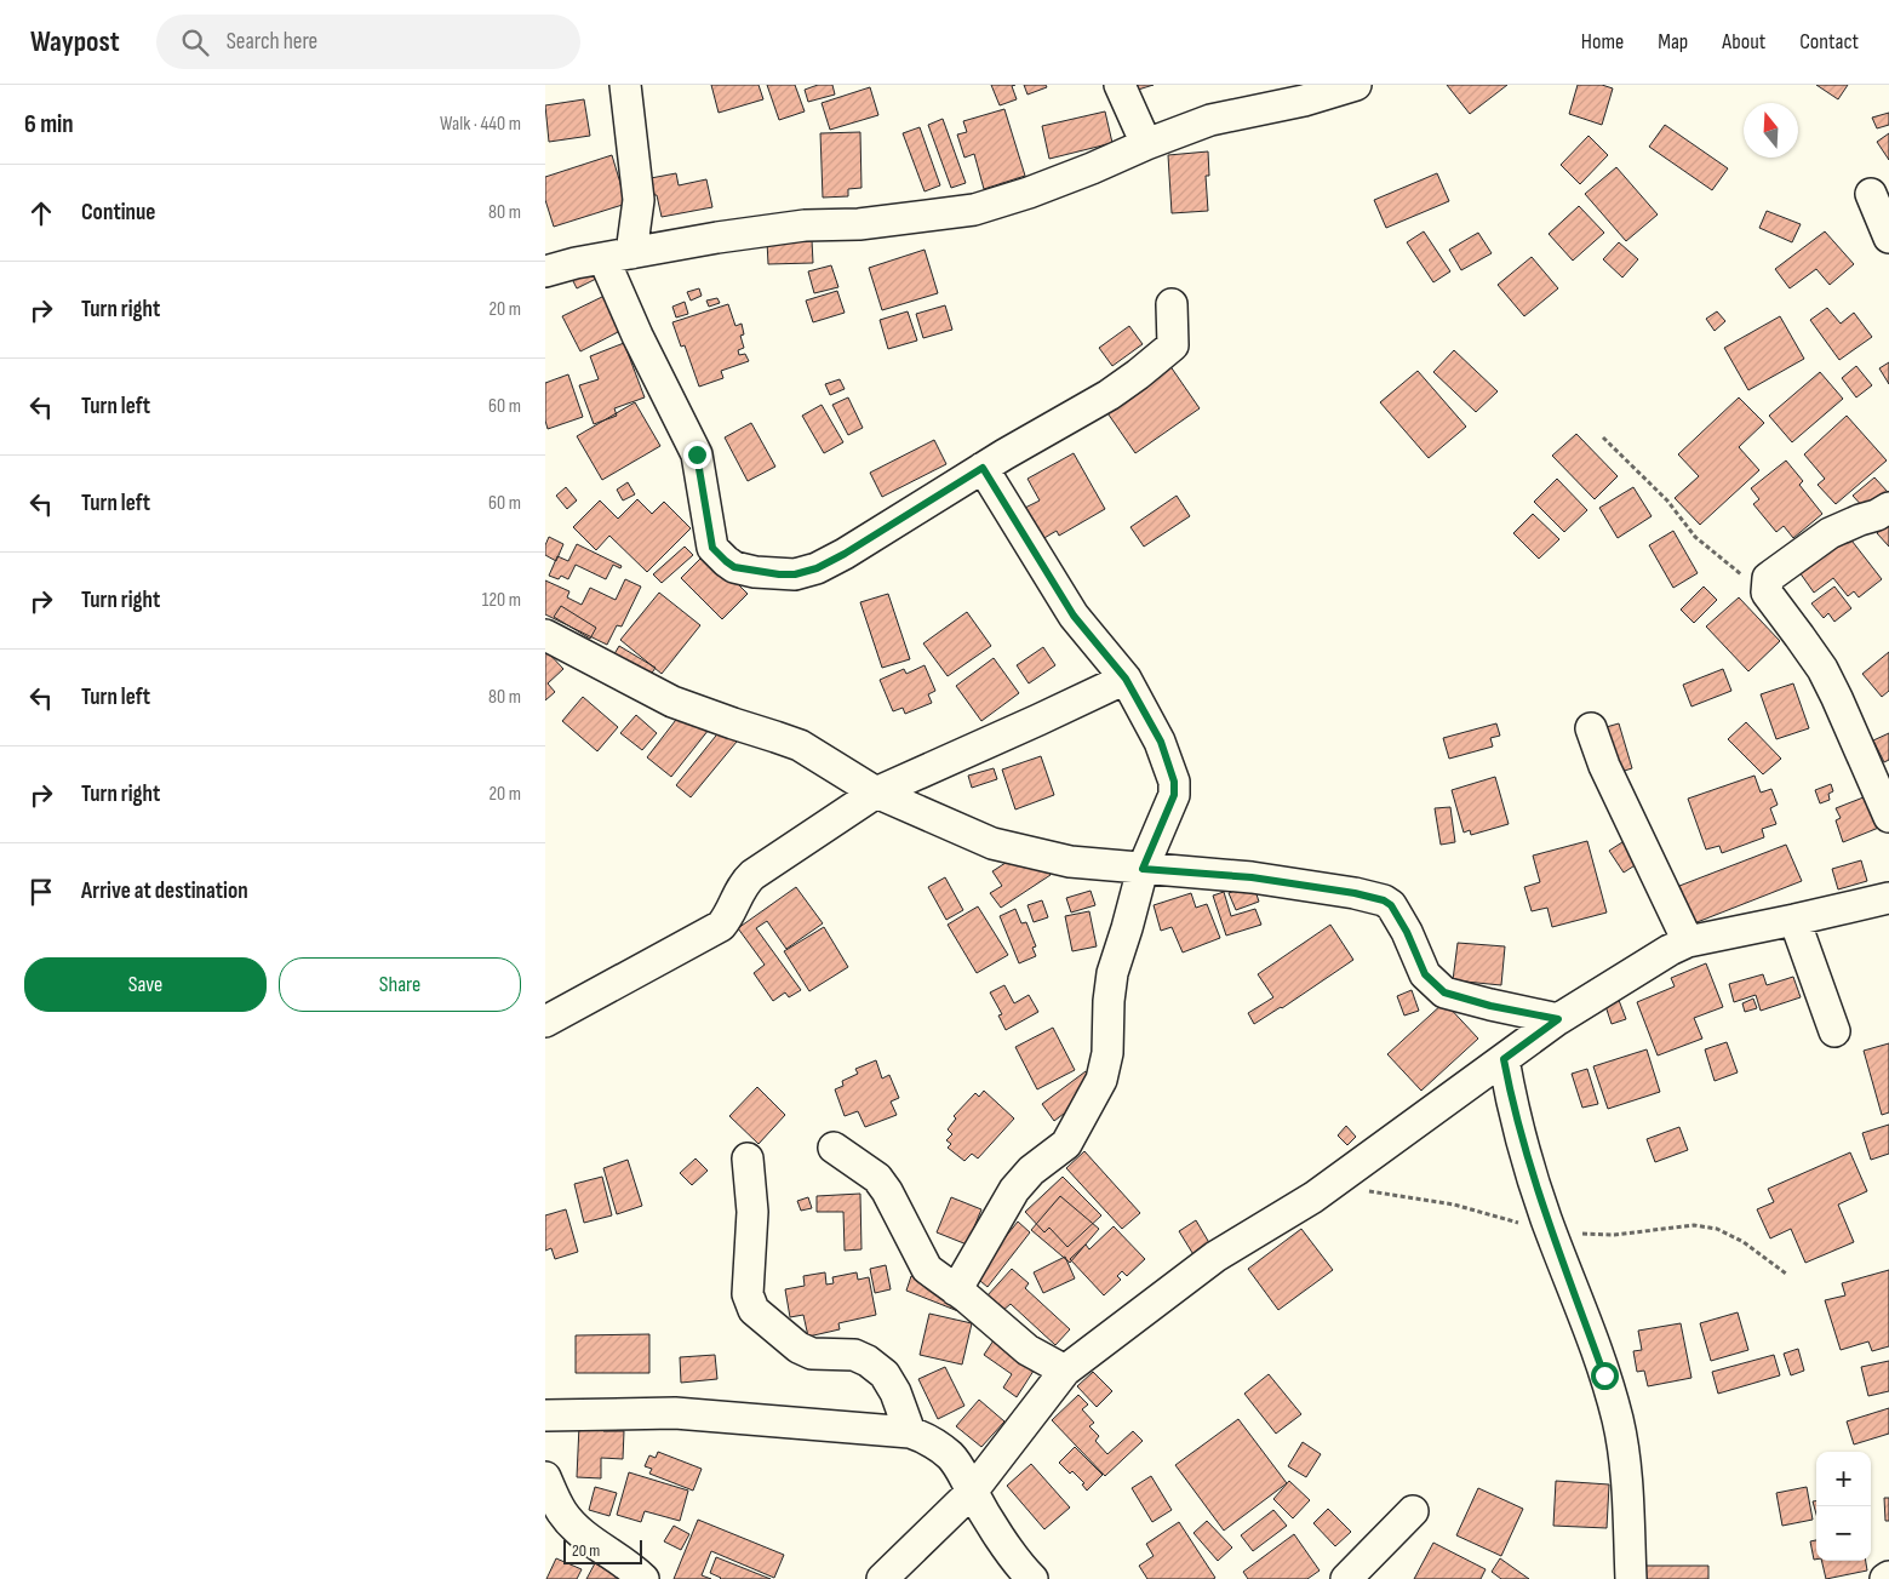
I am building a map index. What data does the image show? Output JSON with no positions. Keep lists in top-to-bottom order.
{
  "scale_bar": "20 m",
  "north": "top",
  "page": {
    "header": "Waypost",
    "search": "Search here",
    "nav": [
      "Home",
      "Map",
      "About",
      "Contact"
    ],
    "heading": ["6 min", "Walk · 440 m"],
    "list": [
      ["Continue", "80 m"],
      ["Turn right", "20 m"],
      ["Turn left", "60 m"],
      ["Turn left", "60 m"],
      ["Turn right", "120 m"],
      ["Turn left", "80 m"],
      ["Turn right", "20 m"],
      "Arrive at destination"
    ],
    "buttons": ["Save", "Share"],
    "map_buttons": ["+", "−"],
    "scale": "20 m"
  }
}
